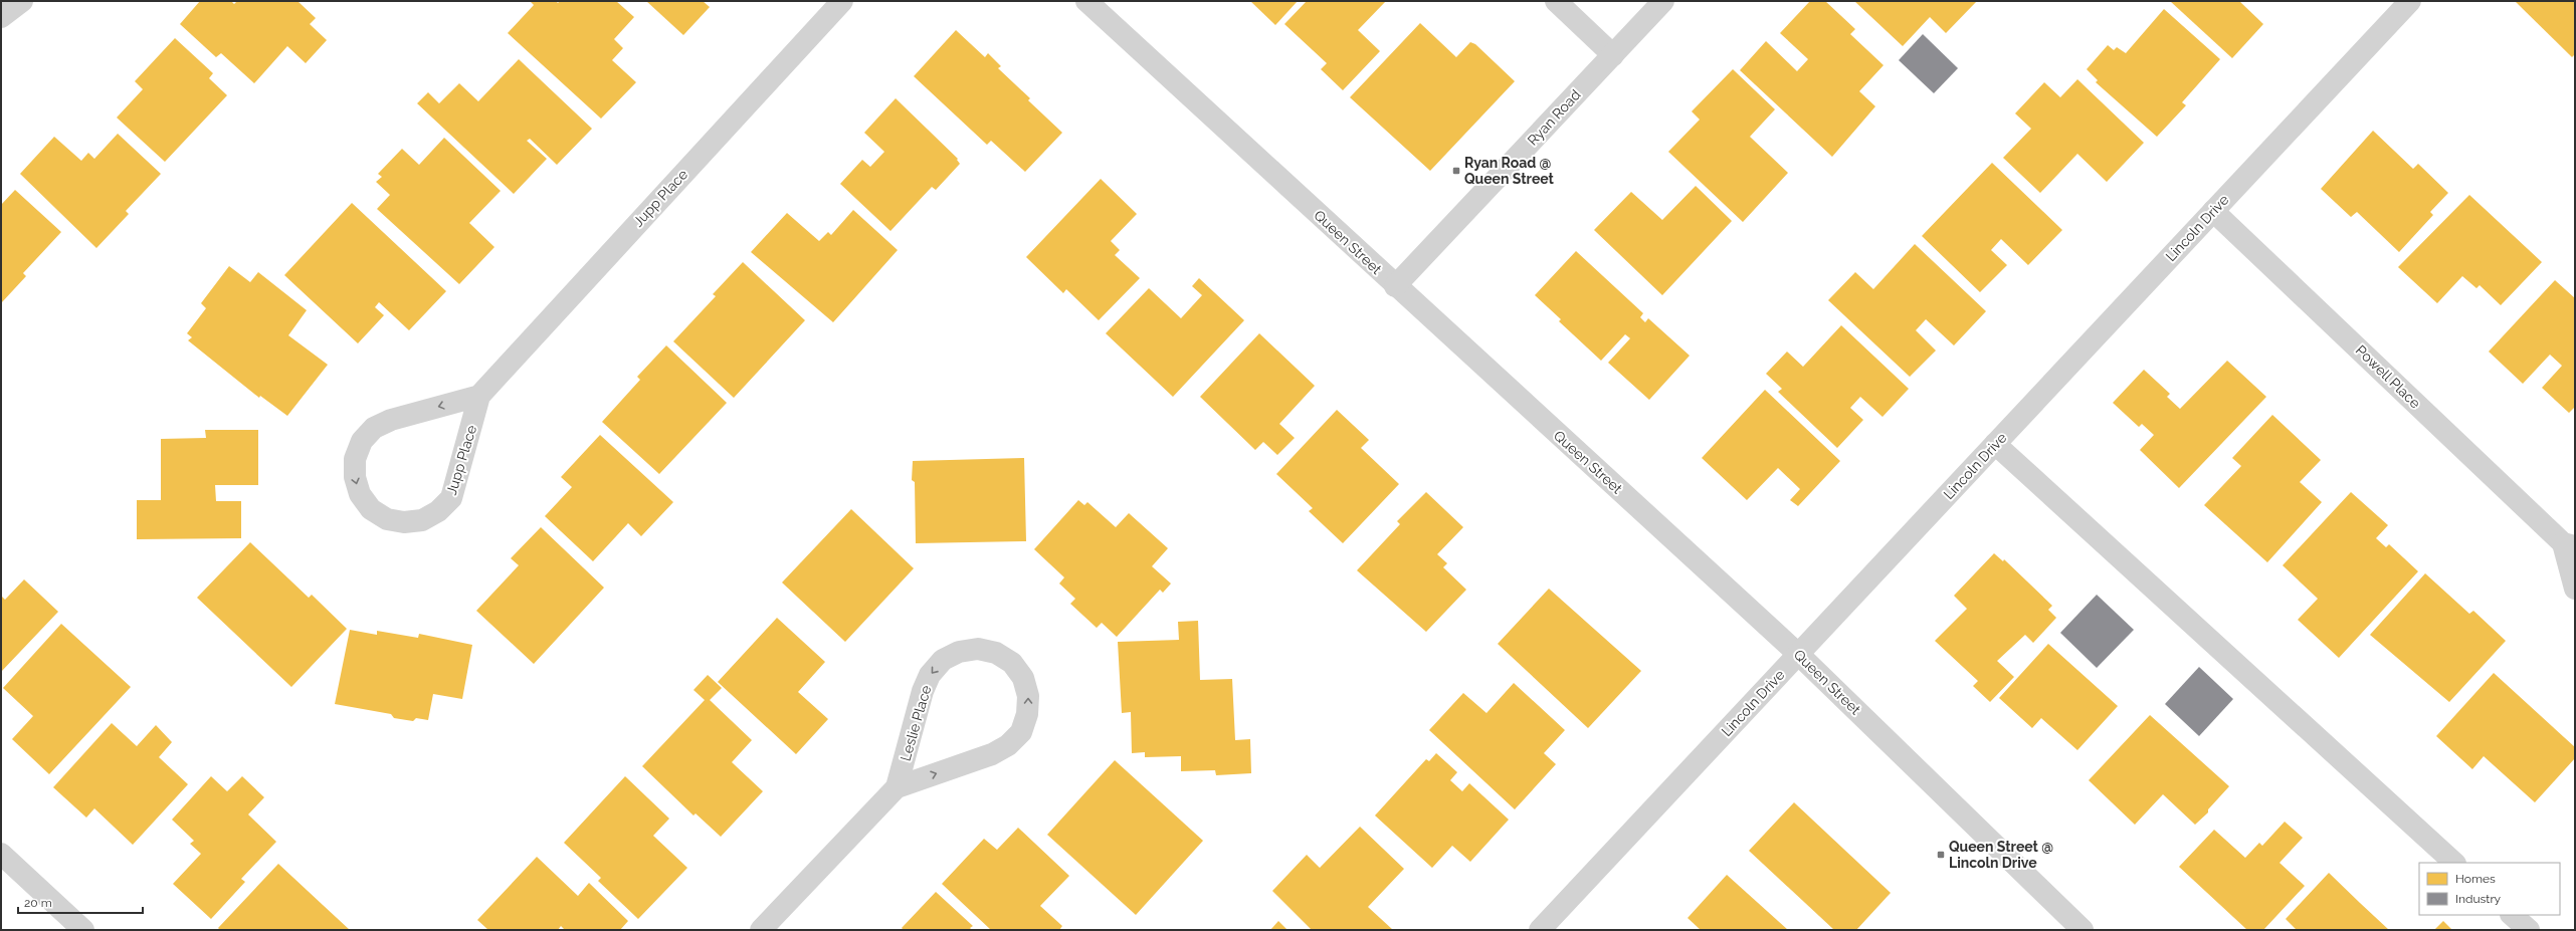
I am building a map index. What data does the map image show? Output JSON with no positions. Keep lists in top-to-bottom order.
{
  "streets": {
    "street": [
      "Ryan Road",
      "Jupp Place",
      "Lincoln Drive",
      "Queen Street",
      "Powell Place",
      "Leslie Place"
    ]
  },
  "crossings": [
    ["Ryan Road", "Queen Street"],
    ["Lincoln Drive", "Queen Street"],
    ["Lincoln Drive", "Powell Place"]
  ],
  "places": {
    "transit": ["Ryan Road @ Queen Street", "Queen Street @ Lincoln Drive"]
  },
  "legend": ["Homes", "Industry"],
  "scale_bar": "20 m"
}
